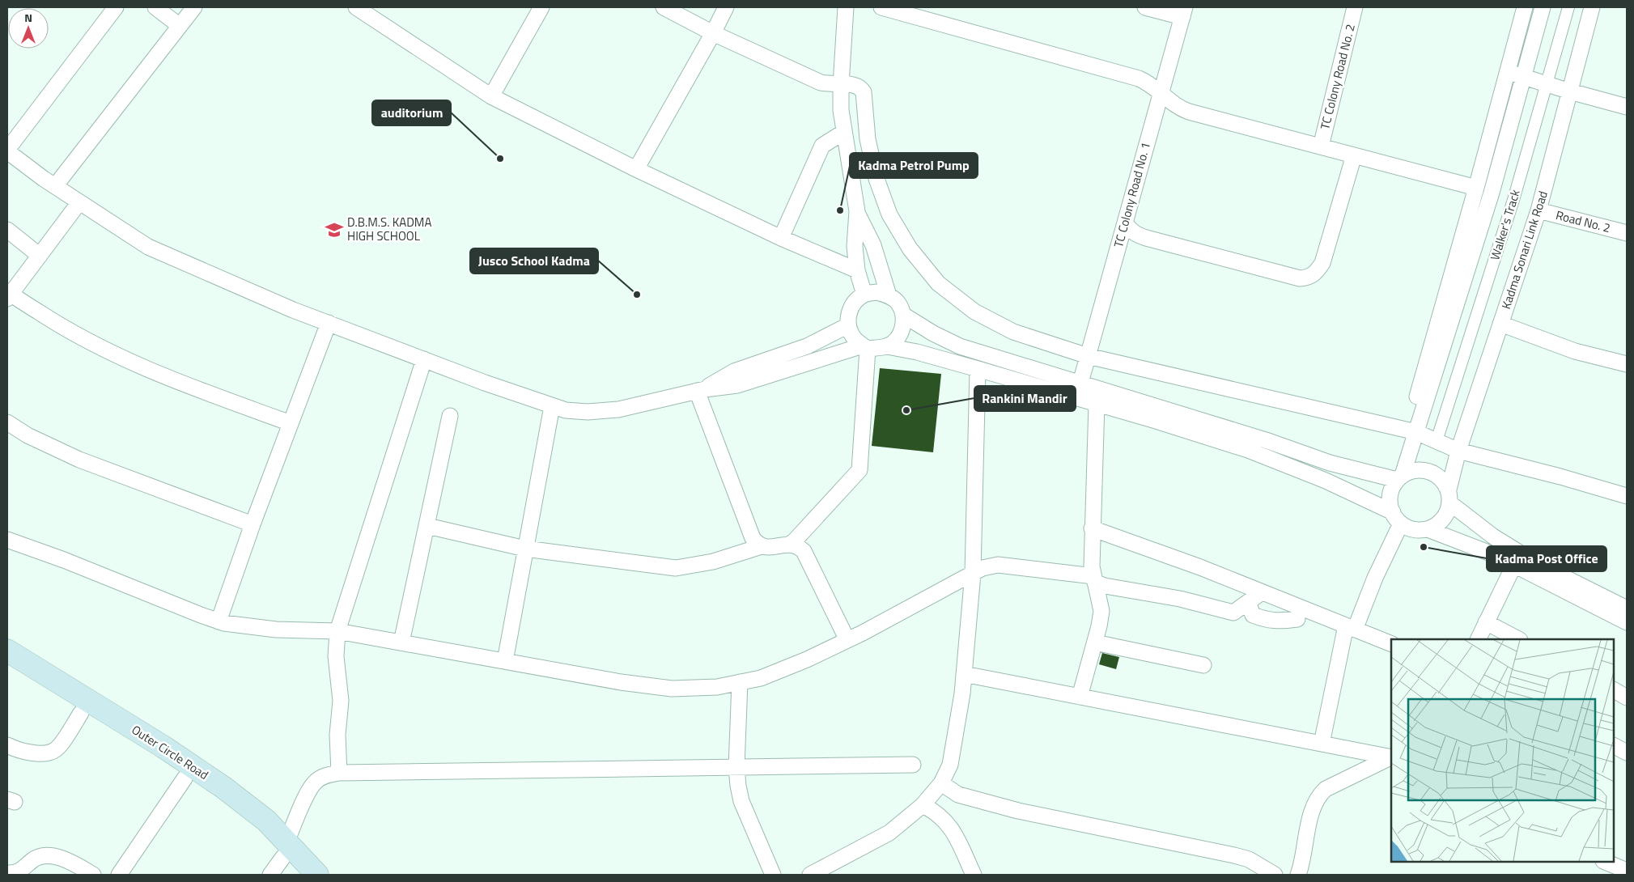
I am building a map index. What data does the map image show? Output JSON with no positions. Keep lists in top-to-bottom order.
{
  "streets": {
    "main road": ["Outer Circle Road"],
    "street": [
      "TC Colony Road No. 2",
      "TC Colony Road No. 1",
      "Road No. 2",
      "Walker's Track",
      "Kadma Sonari Link Road"
    ]
  },
  "crossings": [
    ["Road No. 2", "Kadma Sonari Link Road"]
  ],
  "places": {
    "other": [
      "auditorium",
      "Kadma Petrol Pump",
      "Jusco School Kadma",
      "Rankini Mandir",
      "Kadma Post Office"
    ],
    "school or university": ["D.B.M.S. KADMA HIGH SCHOOL"]
  },
  "north": "top"
}
